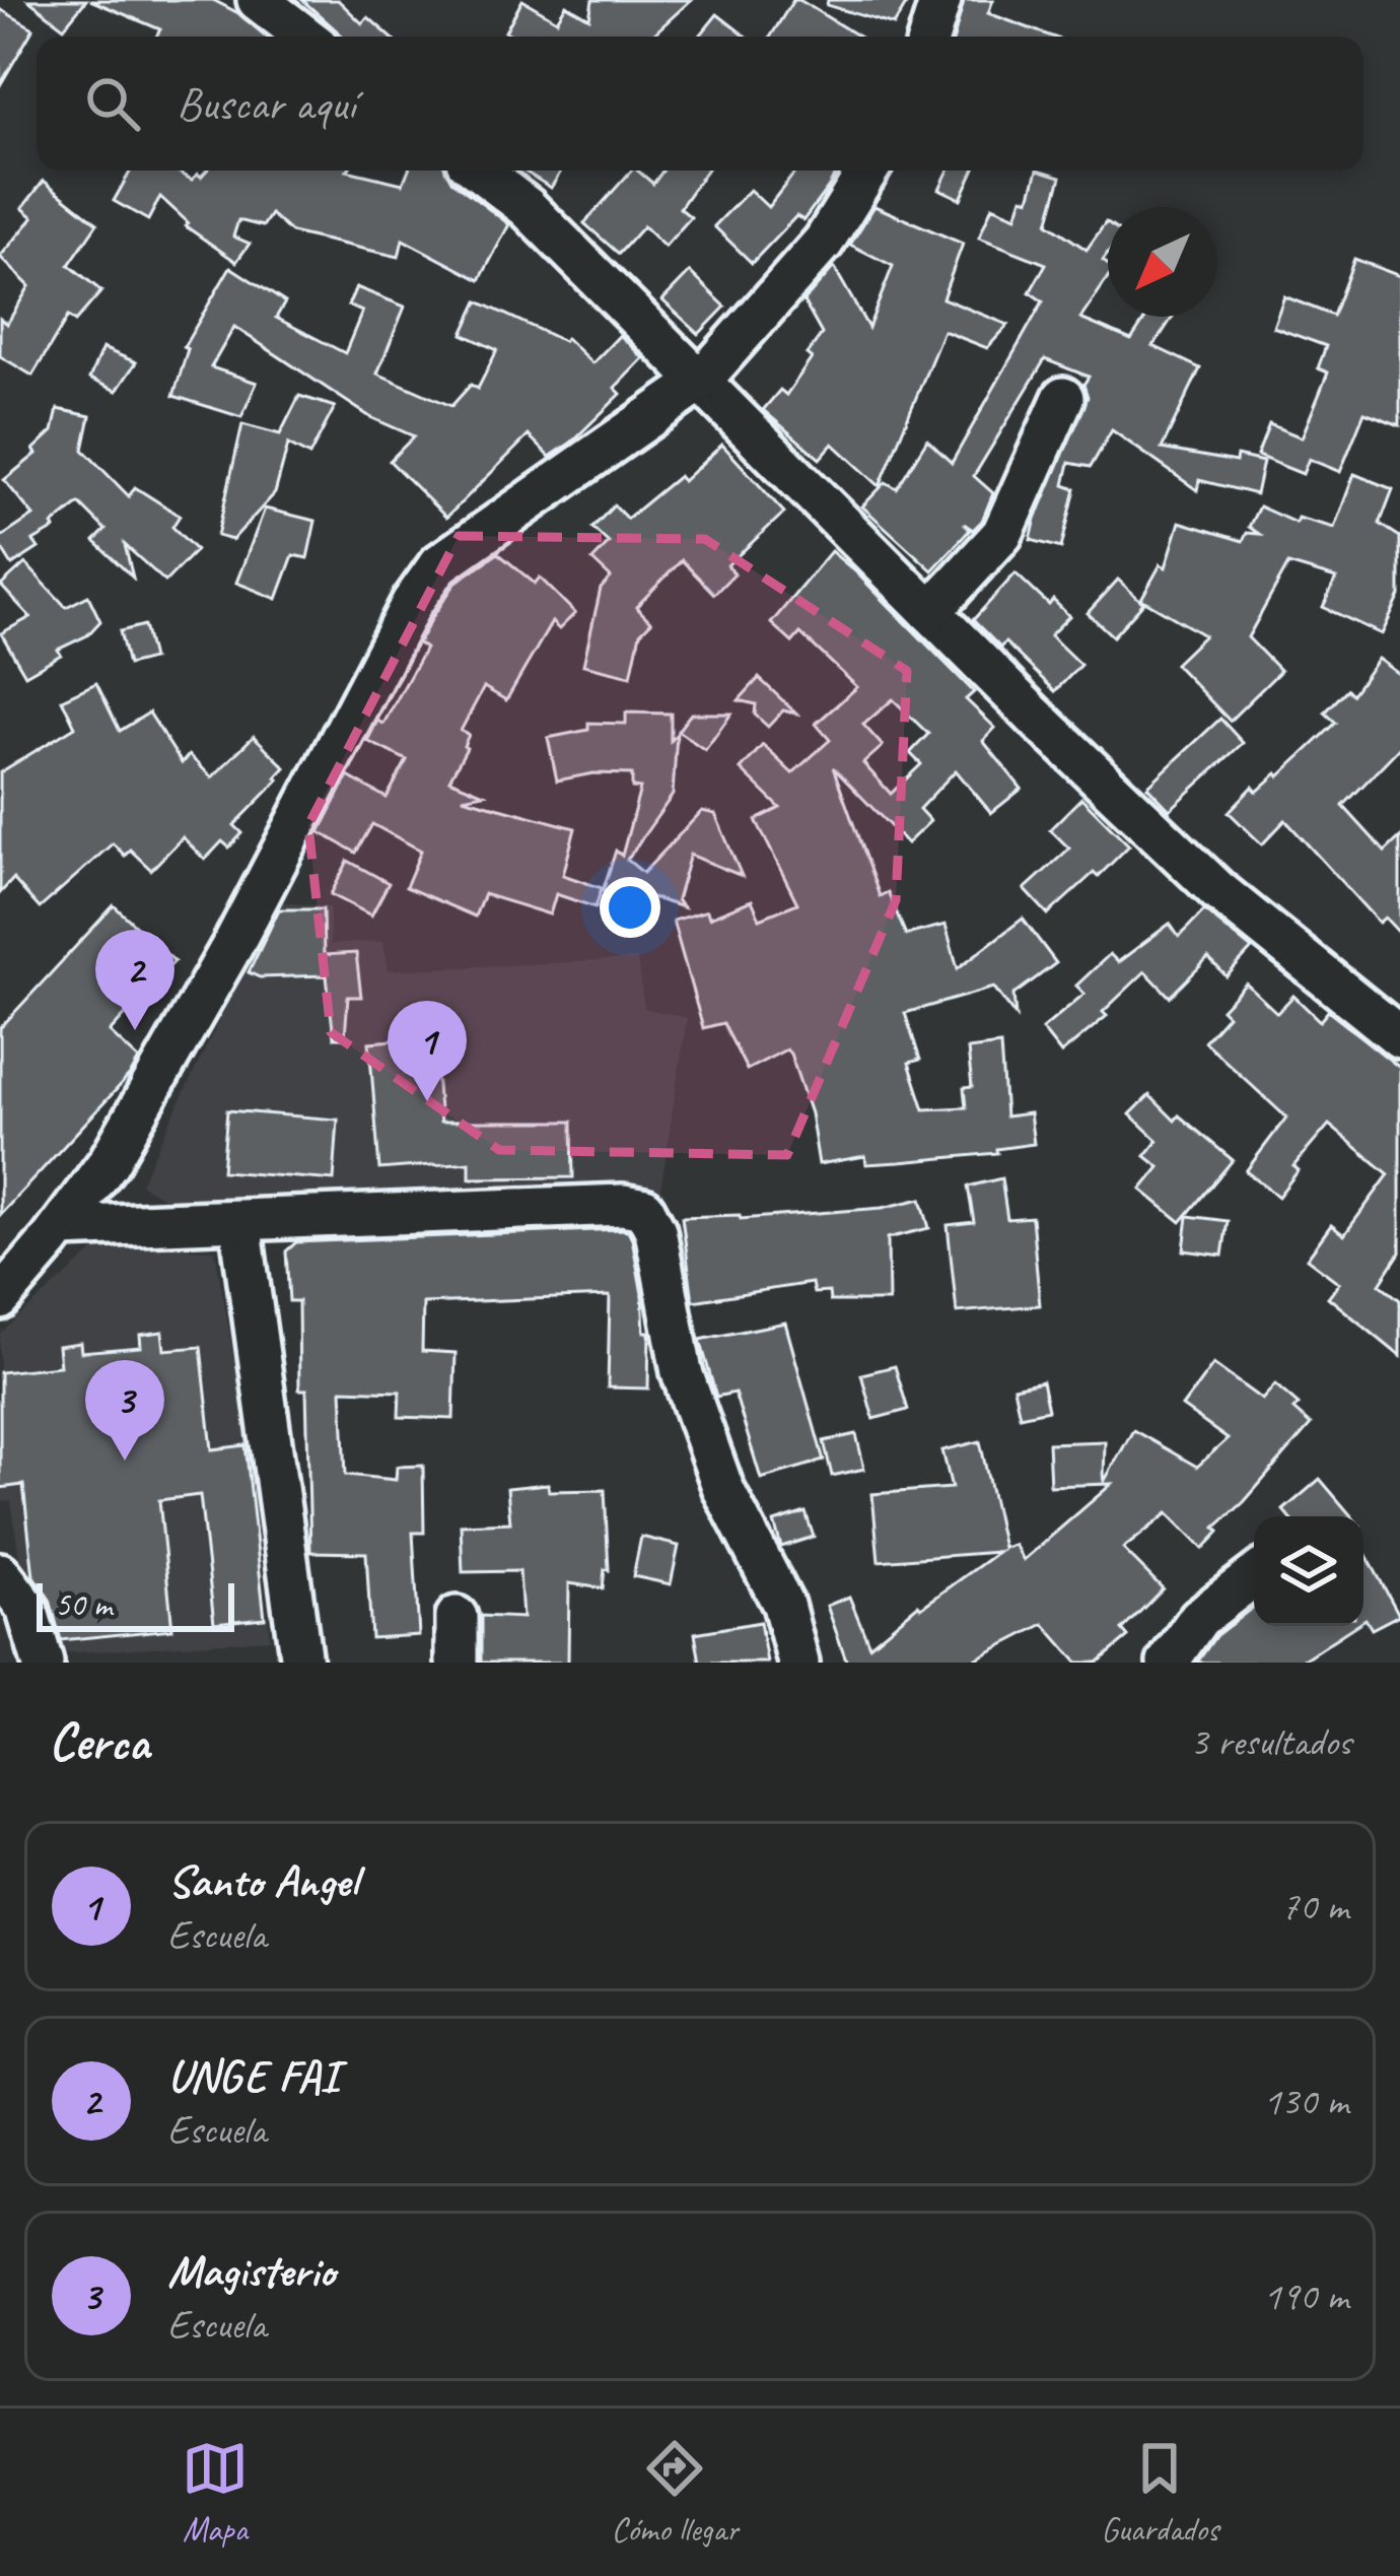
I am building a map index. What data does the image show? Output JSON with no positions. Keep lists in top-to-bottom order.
{
  "scale_bar": "50 m",
  "north": "bottom left",
  "page": {
    "search": "Buscar aquí",
    "pins": ["2", "1", "3"],
    "scale": "50 m",
    "heading": ["Cerca", "3 resultados"],
    "list": [
      {
        "mark": "1",
        "name": "Santo Angel",
        "note": "Escuela",
        "value": "70 m"
      },
      {
        "mark": "2",
        "name": "UNGE FAI",
        "note": "Escuela",
        "value": "130 m"
      },
      {
        "mark": "3",
        "name": "Magisterio",
        "note": "Escuela",
        "value": "190 m"
      }
    ],
    "nav": ["Mapa", "Cómo llegar", "Guardados"]
  }
}
